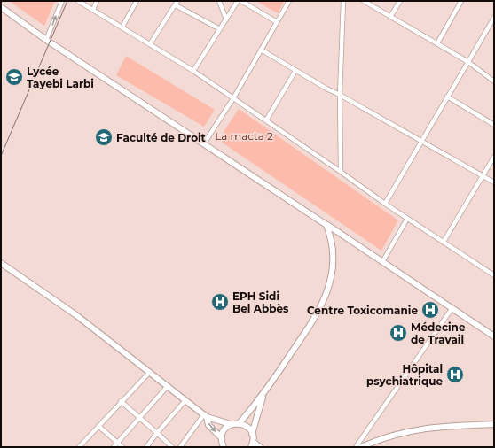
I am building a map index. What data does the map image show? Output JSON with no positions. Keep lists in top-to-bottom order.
{
  "parks": ["La macta 2"],
  "places": {
    "school or university": ["Lycée Tayebi Larbi", "Faculté de Droit"],
    "hospital": [
      "EPH Sidi Bel Abbès",
      "Centre Toxicomanie",
      "Médecine de Travail",
      "Hôpital psychiatrique"
    ]
  }
}
